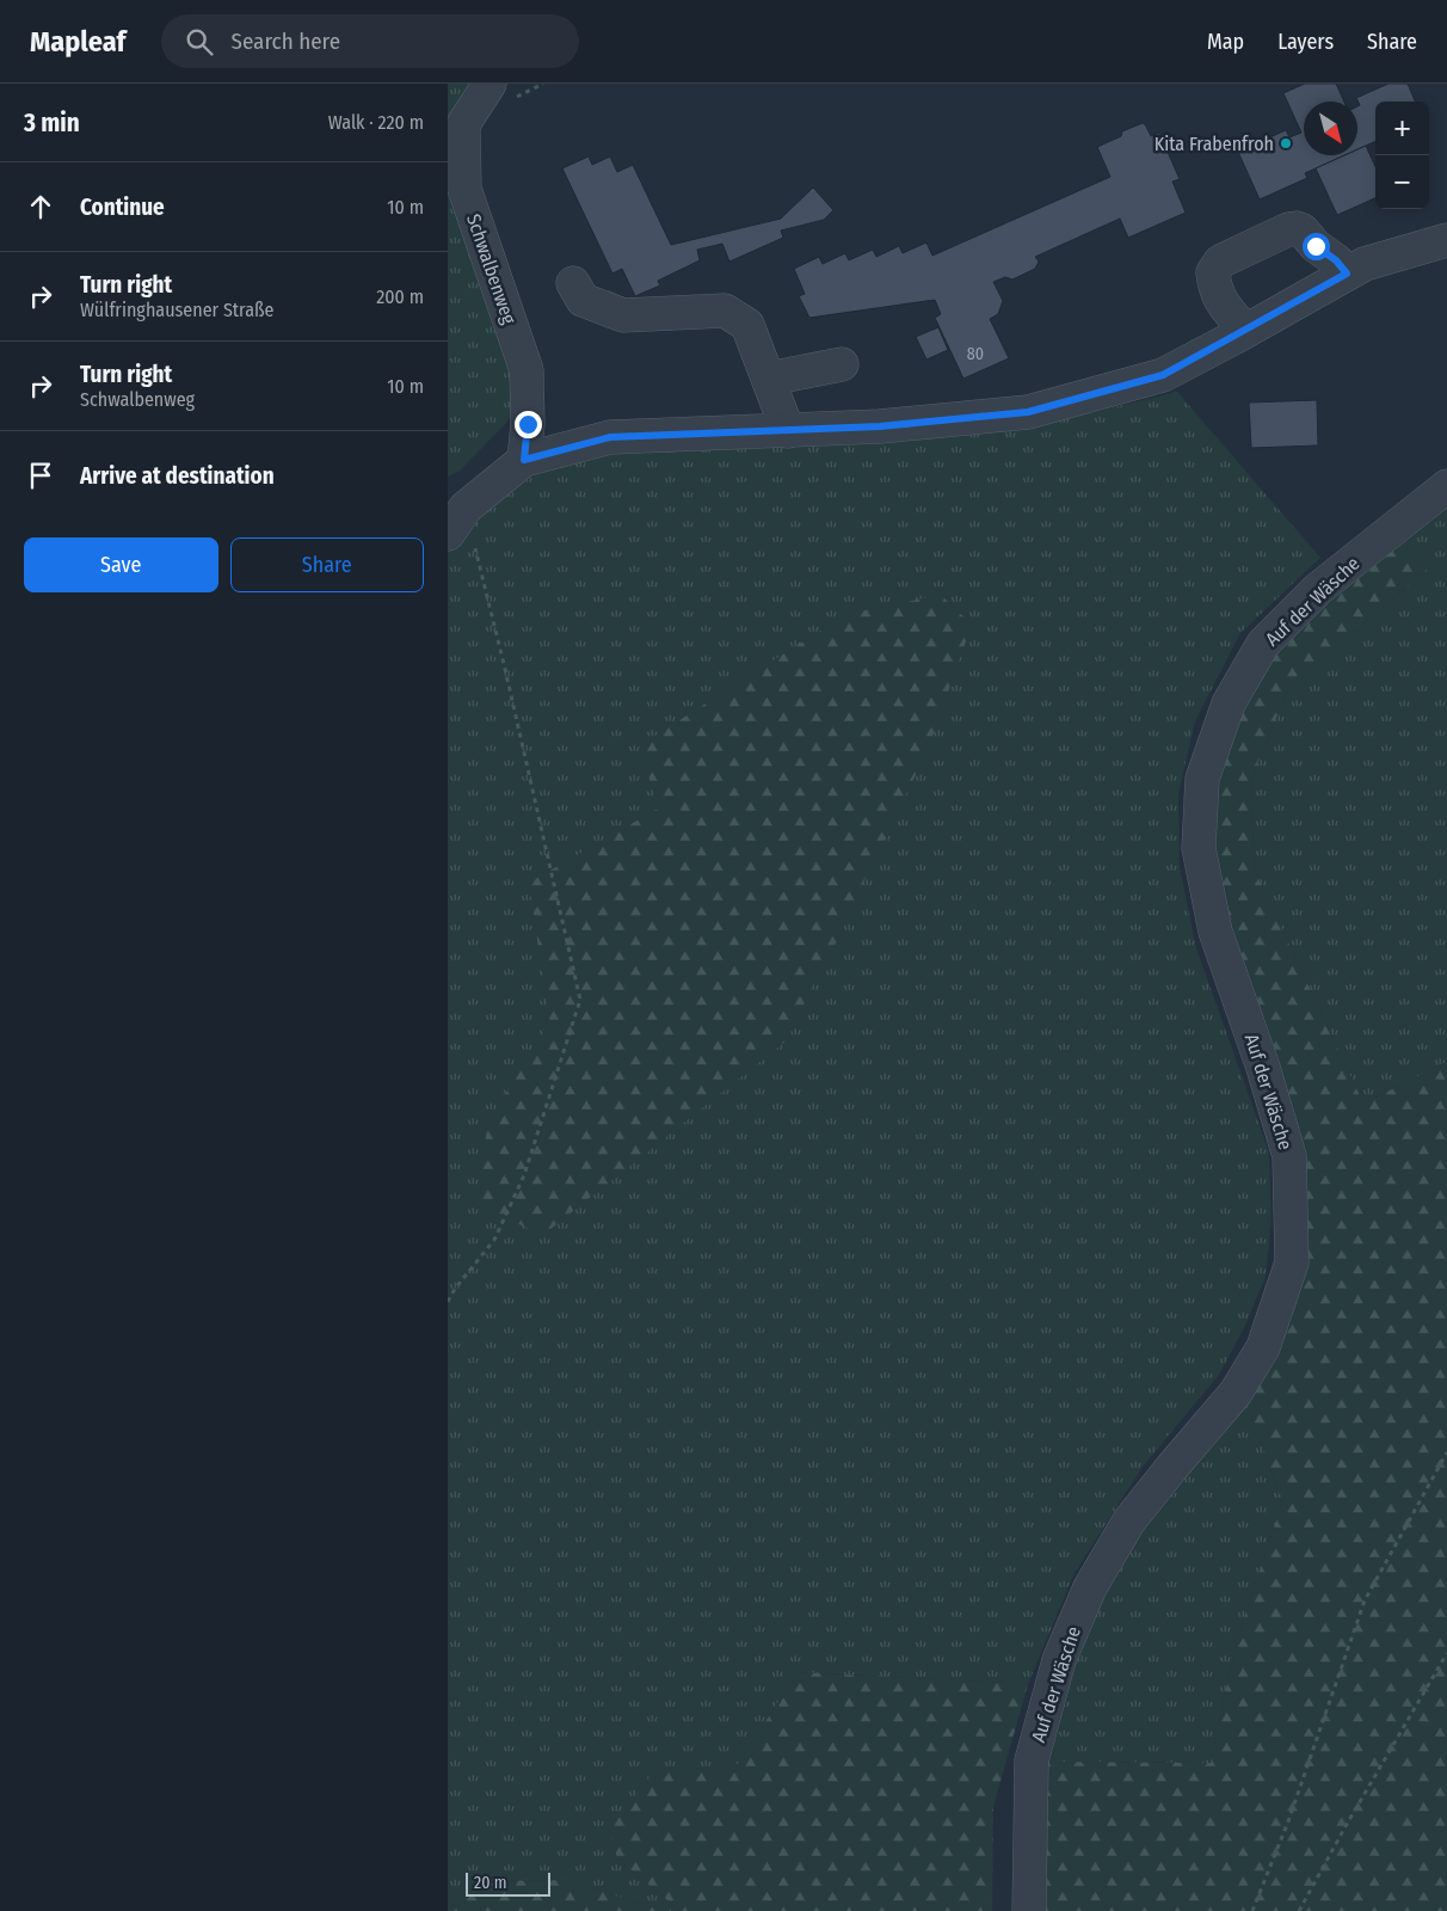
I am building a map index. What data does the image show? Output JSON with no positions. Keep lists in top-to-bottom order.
{
  "streets": {
    "street": ["Schwalbenweg", "Auf der Wäsche"]
  },
  "places": ["Kita Frabenfroh"],
  "house_numbers": ["80"],
  "scale_bar": "20 m",
  "north": "bottom right",
  "page": {
    "header": "Mapleaf",
    "search": "Search here",
    "nav": ["Map", "Layers", "Share"],
    "heading": ["3 min", "Walk · 220 m"],
    "map_buttons": ["+", "−"],
    "list": [
      ["Continue", "10 m"],
      ["Turn right", "Wülfringhausener Straße", "200 m"],
      ["Turn right", "Schwalbenweg", "10 m"],
      "Arrive at destination"
    ],
    "buttons": ["Save", "Share"],
    "scale": "20 m"
  }
}
